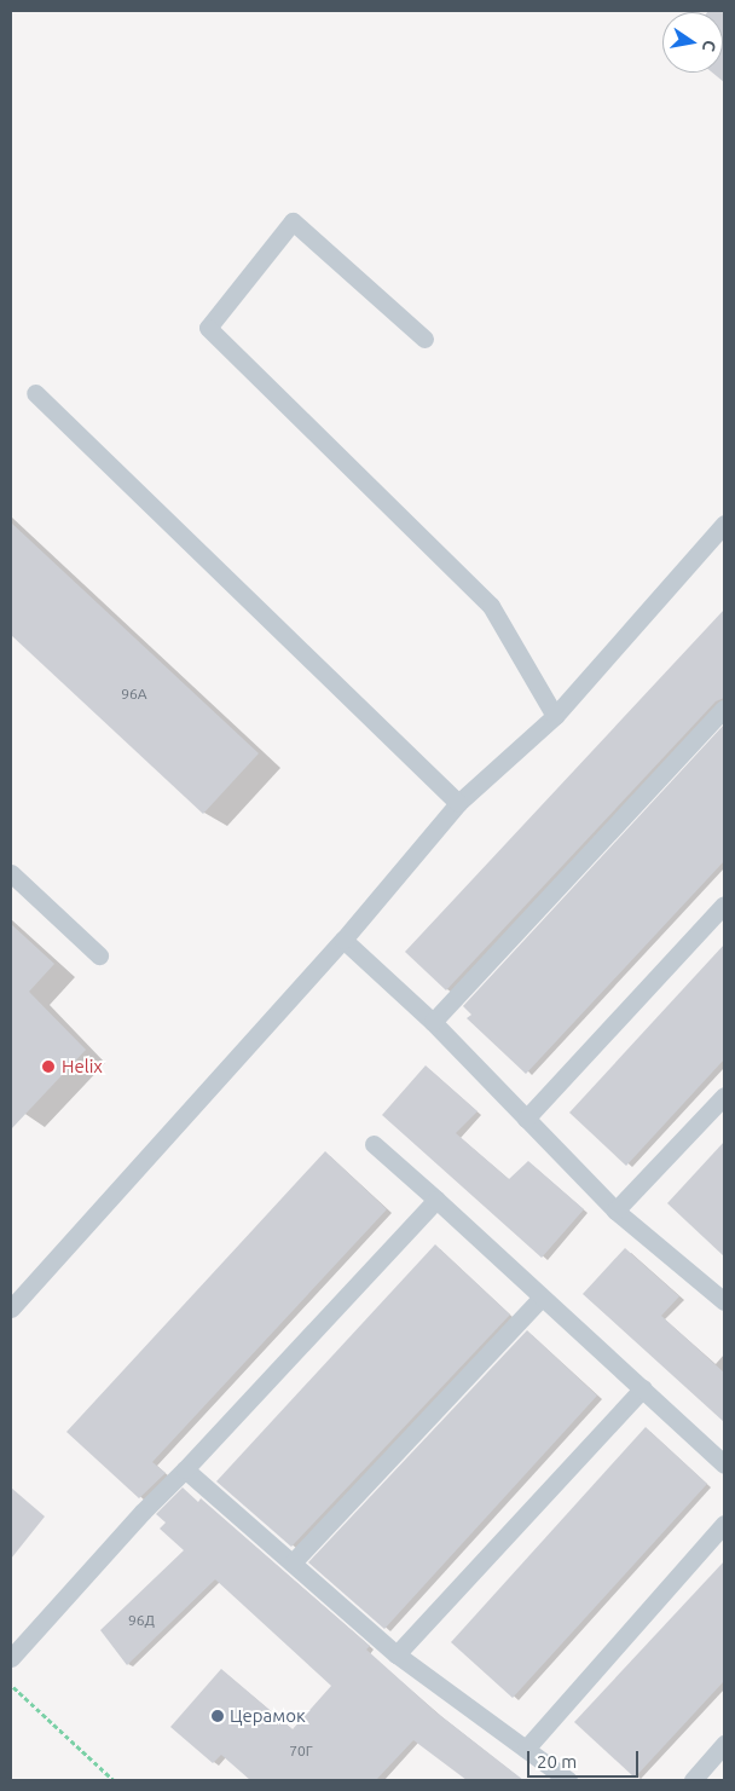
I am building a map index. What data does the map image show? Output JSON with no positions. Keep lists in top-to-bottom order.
{
  "places": ["Helix", "Церамок"],
  "house_numbers": ["96А", "96Д", "70Г"],
  "scale_bar": "20 m",
  "north": "right"
}
